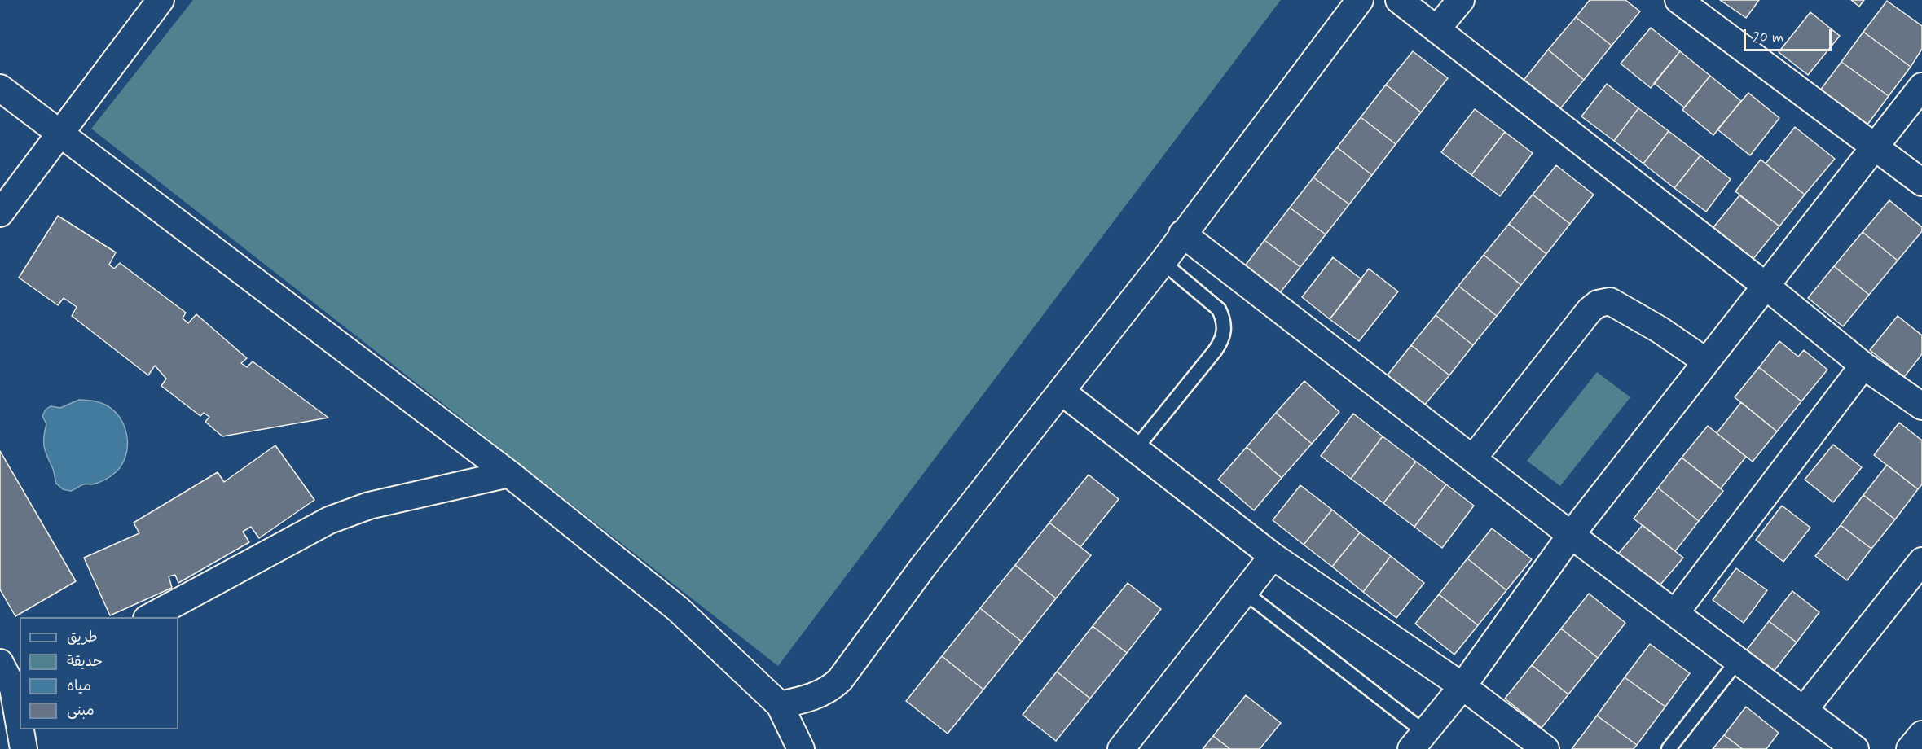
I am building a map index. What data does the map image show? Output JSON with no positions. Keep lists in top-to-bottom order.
{
  "legend": [
    "طريق",
    "حديقة",
    "مياه",
    "مبنى"
  ],
  "scale_bar": "20 m"
}
